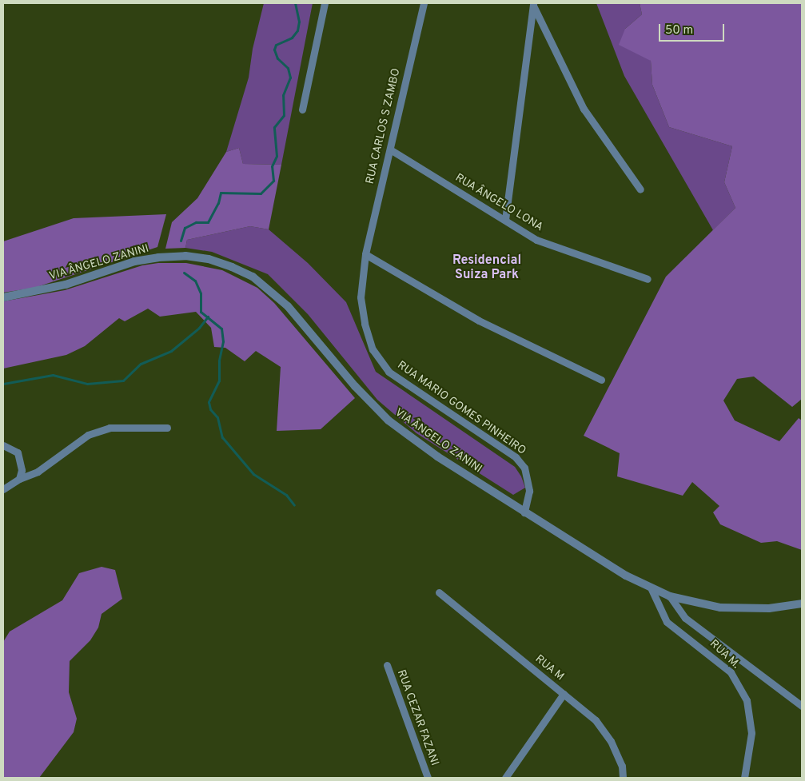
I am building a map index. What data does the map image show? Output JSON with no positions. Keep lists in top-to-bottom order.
{
  "streets": {
    "street": [
      "RUA CARLOS S ZAMBO",
      "RUA ÂNGELO LONA",
      "VIA ÂNGELO ZANINI",
      "RUA MARIO GOMES PINHEIRO",
      "RUA M.",
      "RUA M",
      "RUA CEZAR FAZANI"
    ]
  },
  "crossings": [
    ["RUA CARLOS S ZAMBO", "RUA ÂNGELO LONA"],
    ["RUA CARLOS S ZAMBO", "RUA MARIO GOMES PINHEIRO"],
    ["VIA ÂNGELO ZANINI", "RUA MARIO GOMES PINHEIRO"],
    ["VIA ÂNGELO ZANINI", "RUA M."]
  ],
  "districts": ["Residencial Suiza Park"],
  "scale_bar": "50 m"
}
